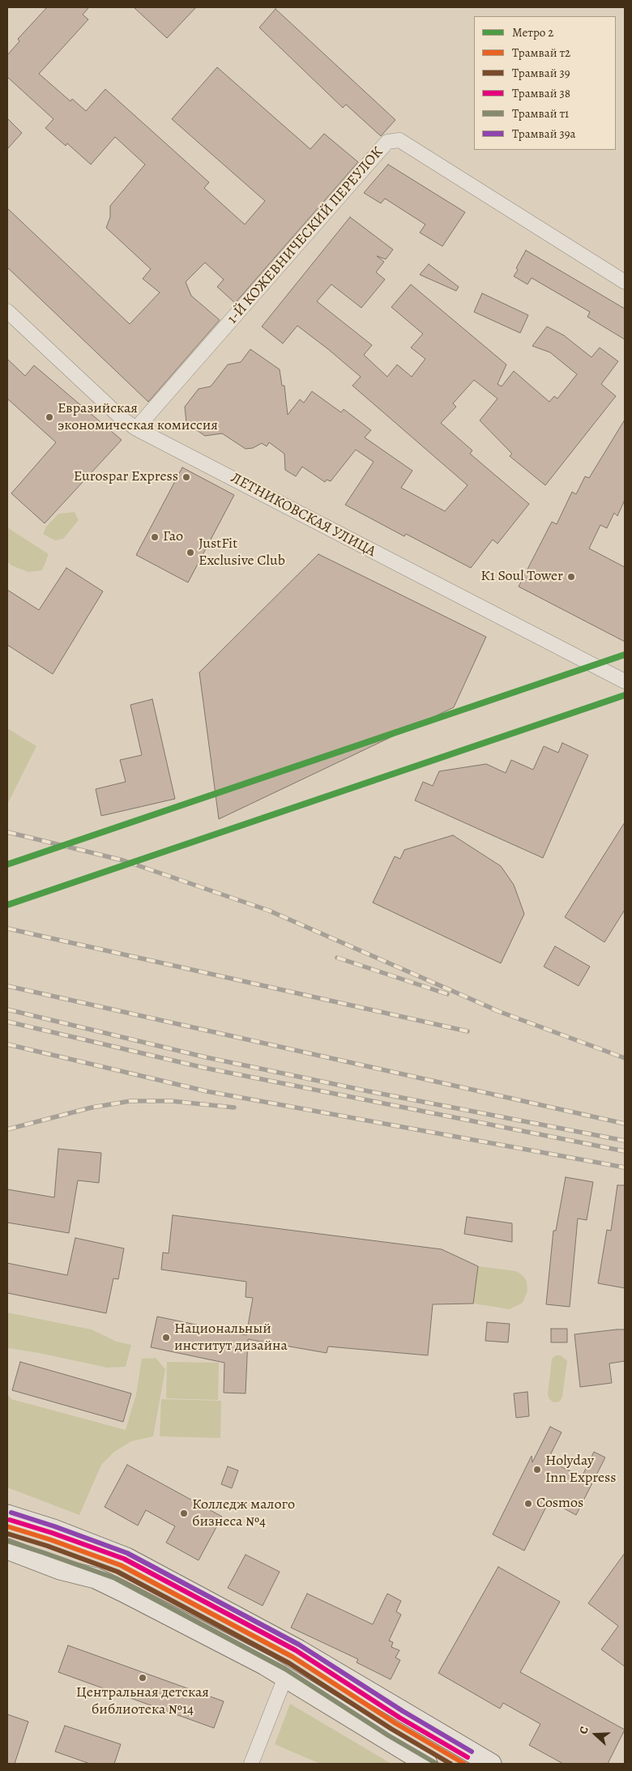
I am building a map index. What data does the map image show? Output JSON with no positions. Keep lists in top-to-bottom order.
{
  "streets": {
    "street": ["1-Й КОЖЕВНИЧЕСКИЙ ПЕРЕУЛОК", "ЛЕТНИКОВСКАЯ УЛИЦА"]
  },
  "crossings": [
    ["1-Й КОЖЕВНИЧЕСКИЙ ПЕРЕУЛОК", "ЛЕТНИКОВСКАЯ УЛИЦА"]
  ],
  "places": [
    "Евразийская экономическая комиссия",
    "Eurospar Express",
    "Гао",
    "JustFit Exclusive Club",
    "К1 Soul Tower",
    "Национальный институт дизайна",
    "Holyday Inn Express",
    "Cosmos",
    "Колледж малого бизнеса №4",
    "Центральная детская библиотека №14"
  ],
  "lines": [
    "metro line 2",
    "tram line 39а",
    "tram line 38",
    "tram line т2",
    "tram line 39",
    "tram line т1"
  ],
  "legend": [
    "Метро 2",
    "Трамвай т2",
    "Трамвай 39",
    "Трамвай 38",
    "Трамвай т1",
    "Трамвай 39а"
  ],
  "north": "left"
}
